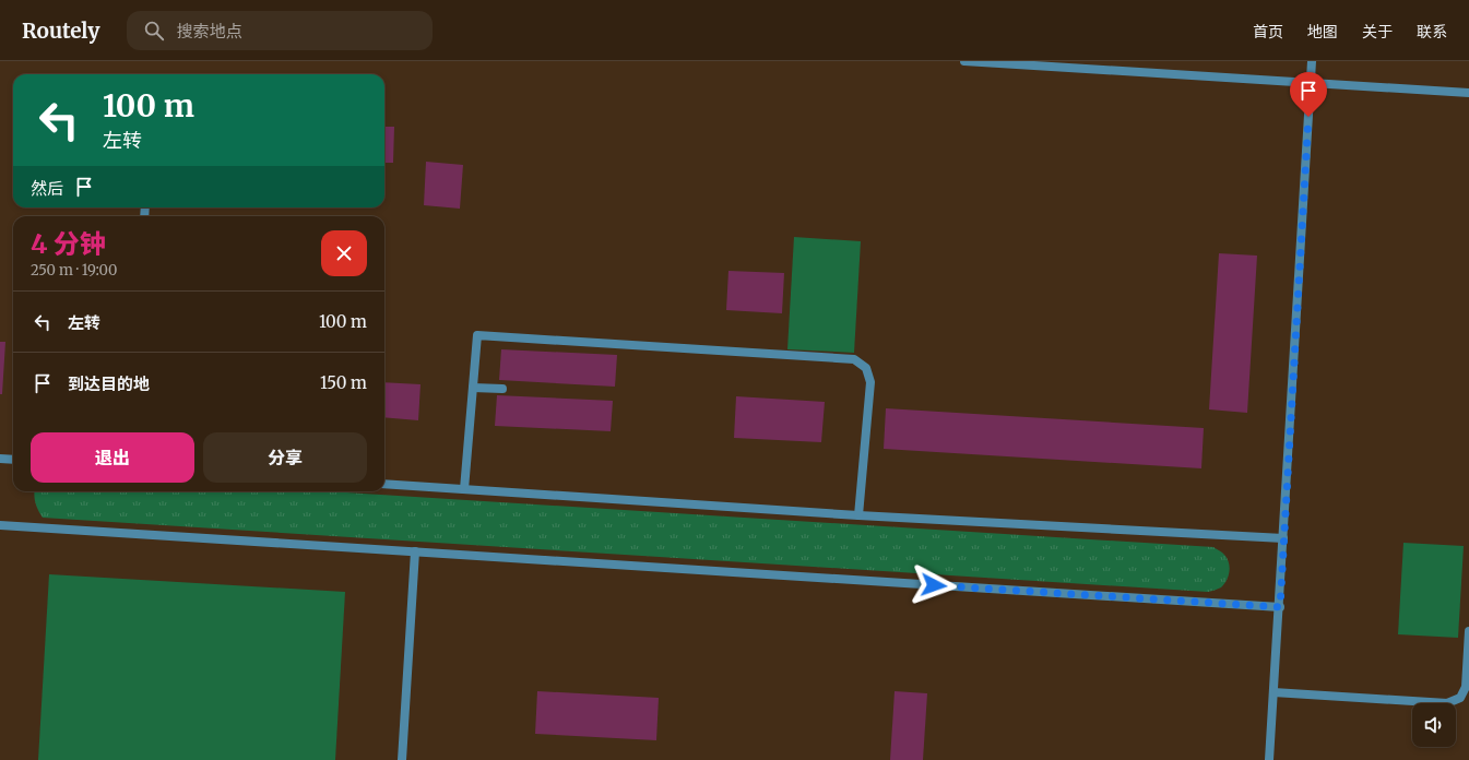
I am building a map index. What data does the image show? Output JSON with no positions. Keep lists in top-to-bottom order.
{
  "page": {
    "header": "Routely",
    "search": "搜索地点",
    "nav": [
      "首页",
      "地图",
      "关于",
      "联系"
    ],
    "turn": ["100 m", "左转"],
    "then": "然后",
    "heading": ["4 分钟", "250 m · 19:00"],
    "list": [
      {
        "name": "左转",
        "value": "100 m"
      },
      {
        "name": "到达目的地",
        "value": "150 m"
      }
    ],
    "buttons": ["退出", "分享"]
  }
}
